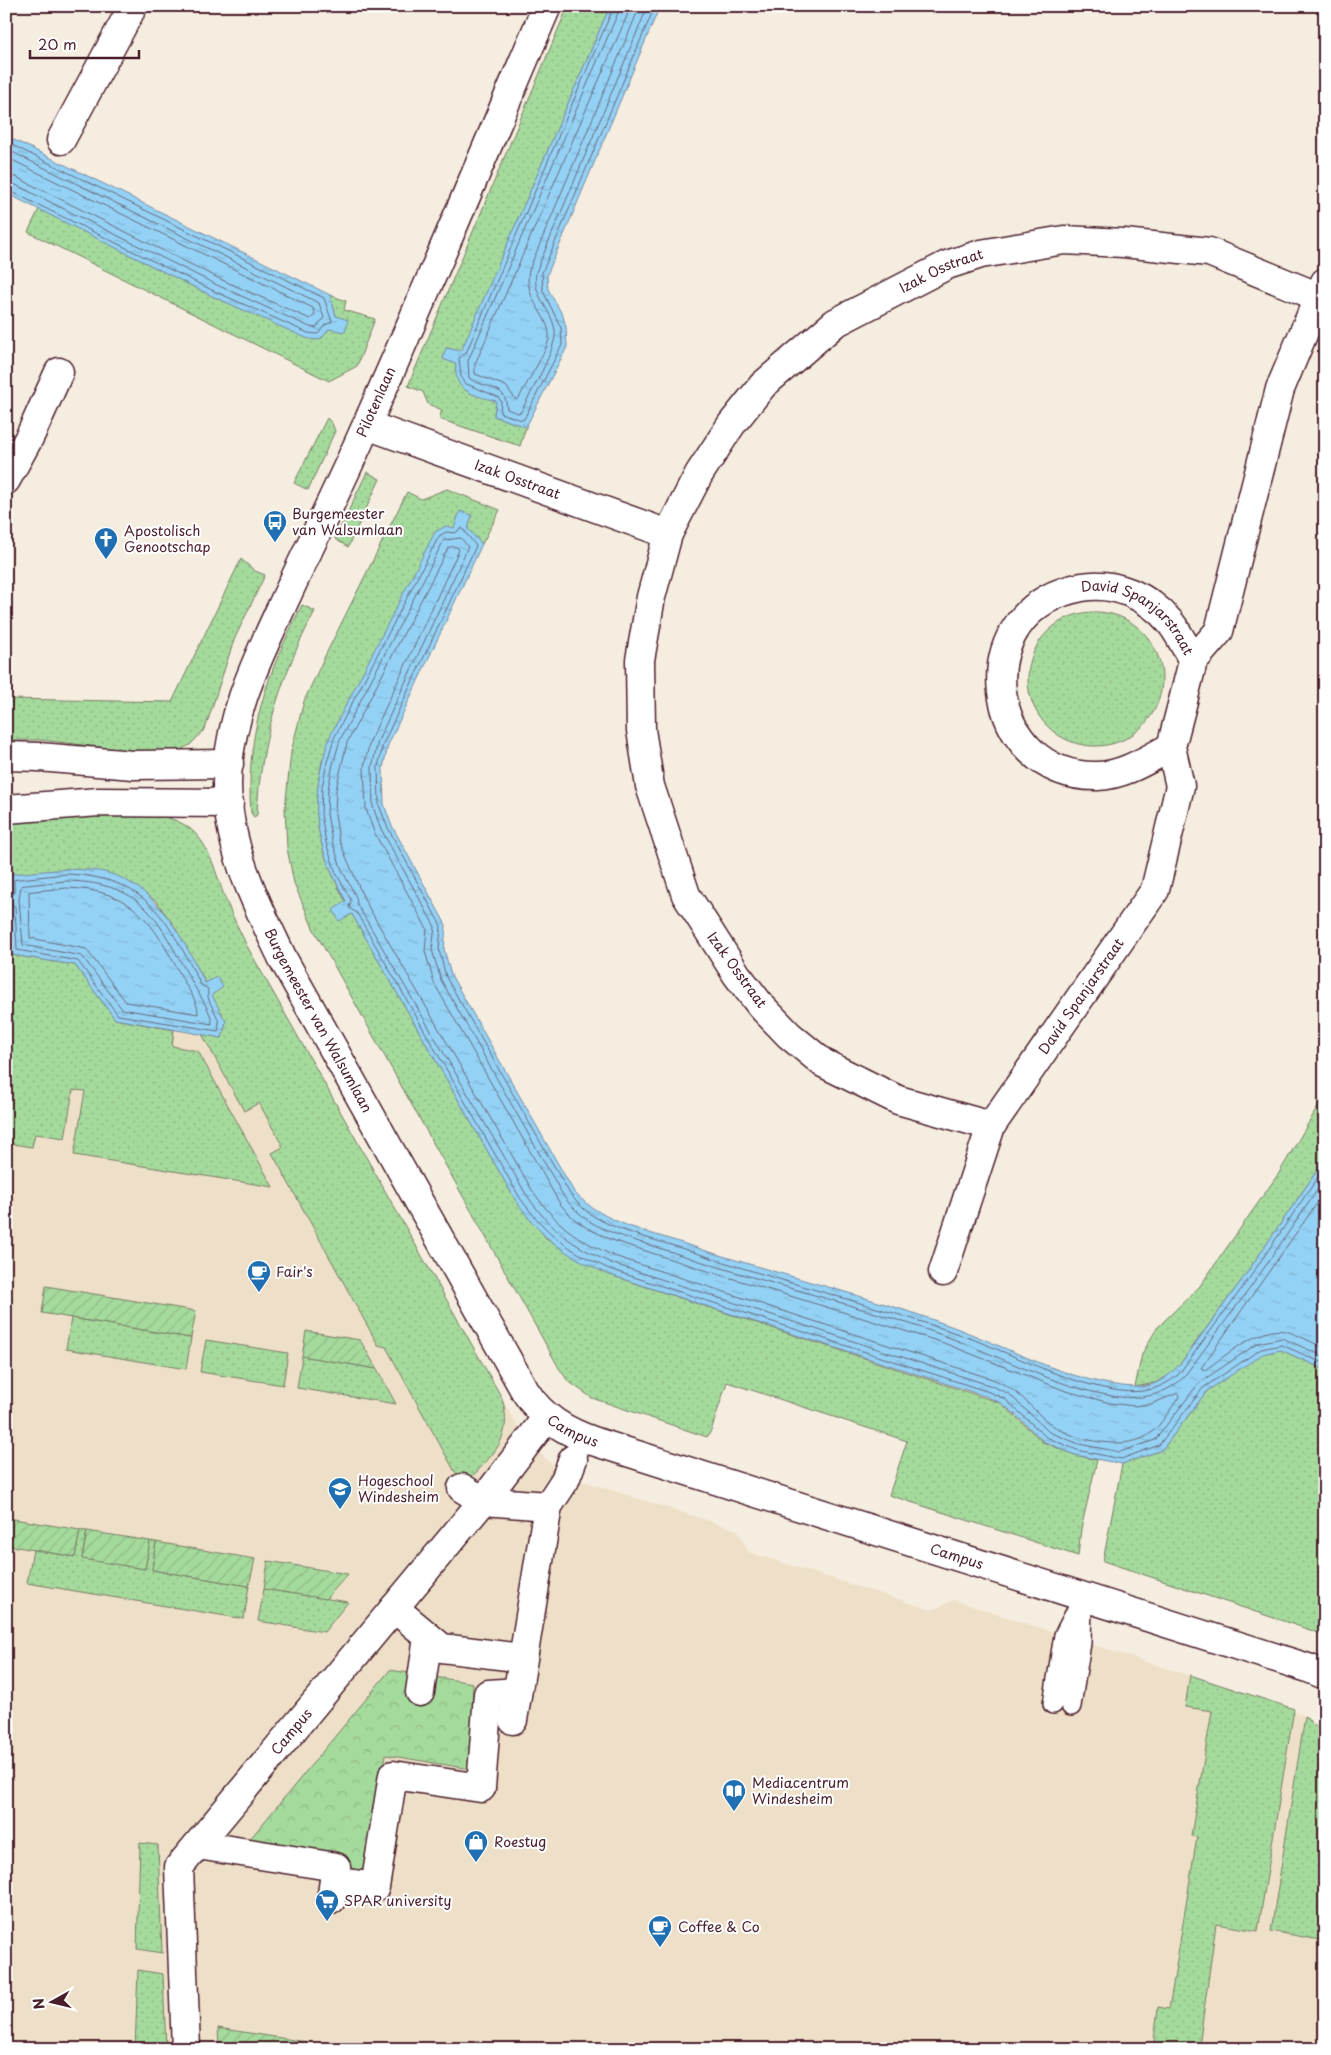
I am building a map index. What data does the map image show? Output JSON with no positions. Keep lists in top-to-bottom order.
{
  "streets": {
    "street": [
      "Izak Osstraat",
      "Pilotenlaan",
      "David Spanjarstraat",
      "Burgemeester van Walsumlaan",
      "Campus"
    ]
  },
  "crossings": [
    ["Izak Osstraat", "Pilotenlaan"],
    ["Izak Osstraat", "David Spanjarstraat"],
    ["Pilotenlaan", "Burgemeester van Walsumlaan"],
    ["Burgemeester van Walsumlaan", "Campus"]
  ],
  "places": {
    "bus stop": ["Burgemeester van Walsumlaan"],
    "church": ["Apostolisch Genootschap"],
    "cafe": ["Fair's", "Coffee & Co"],
    "school or university": ["Hogeschool Windesheim"],
    "library": ["Mediacentrum Windesheim"],
    "shop": ["Roestug"],
    "supermarket": ["SPAR university"]
  },
  "scale_bar": "20 m",
  "north": "left"
}
